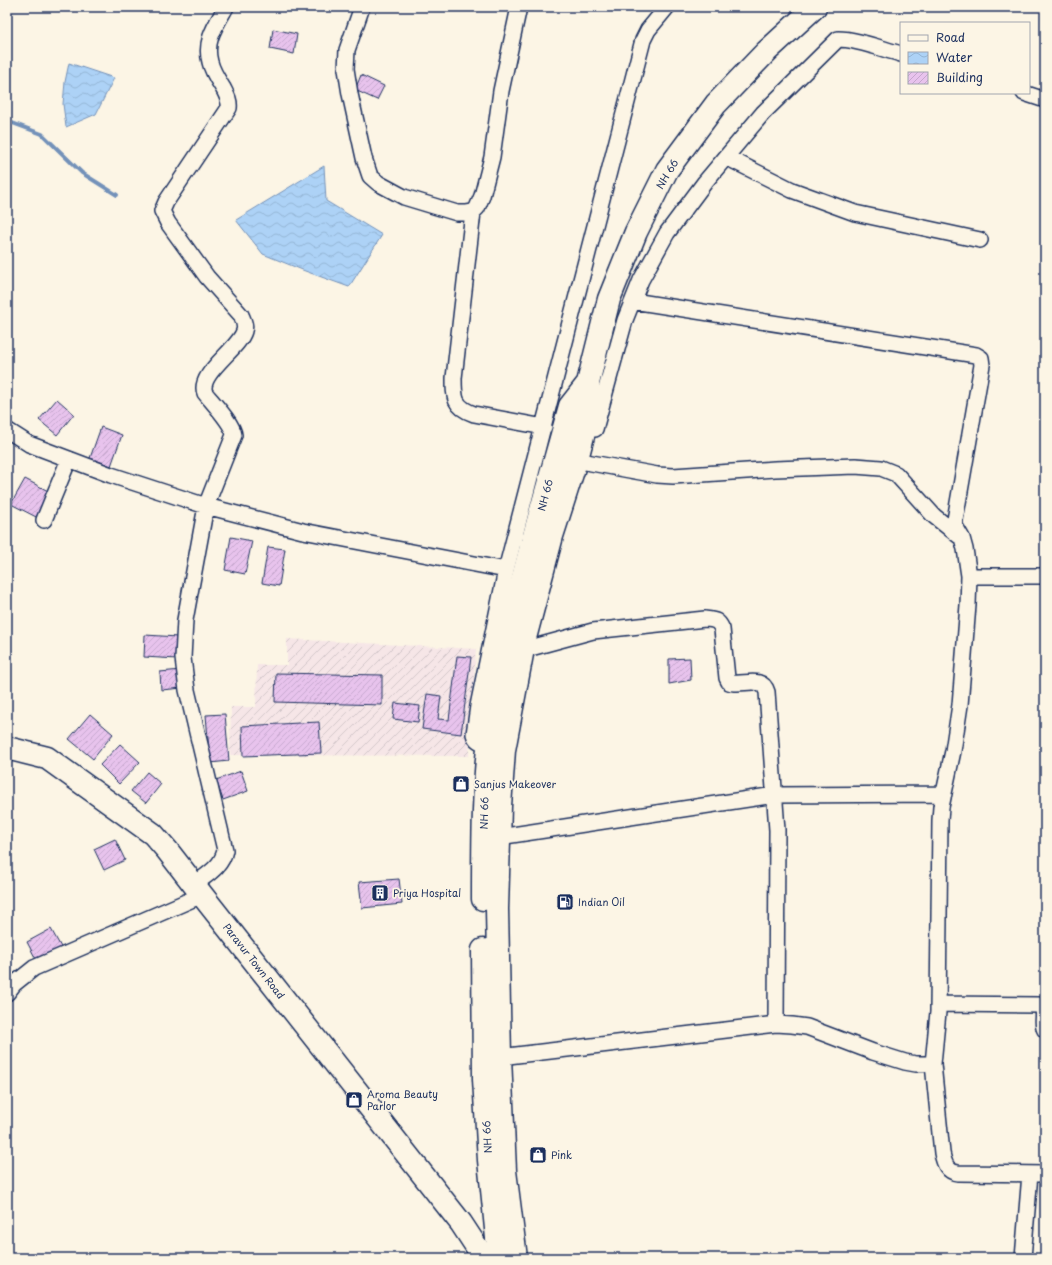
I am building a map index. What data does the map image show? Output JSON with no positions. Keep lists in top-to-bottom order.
{
  "streets": {
    "main road": ["NH 66", "Paravur Town Road"]
  },
  "places": {
    "shop": ["Sanjus Makeover", "Aroma Beauty Parlor", "Pink"],
    "building": ["Priya Hospital"],
    "fuel station": ["Indian Oil"]
  },
  "legend": ["Road", "Water", "Building"]
}
